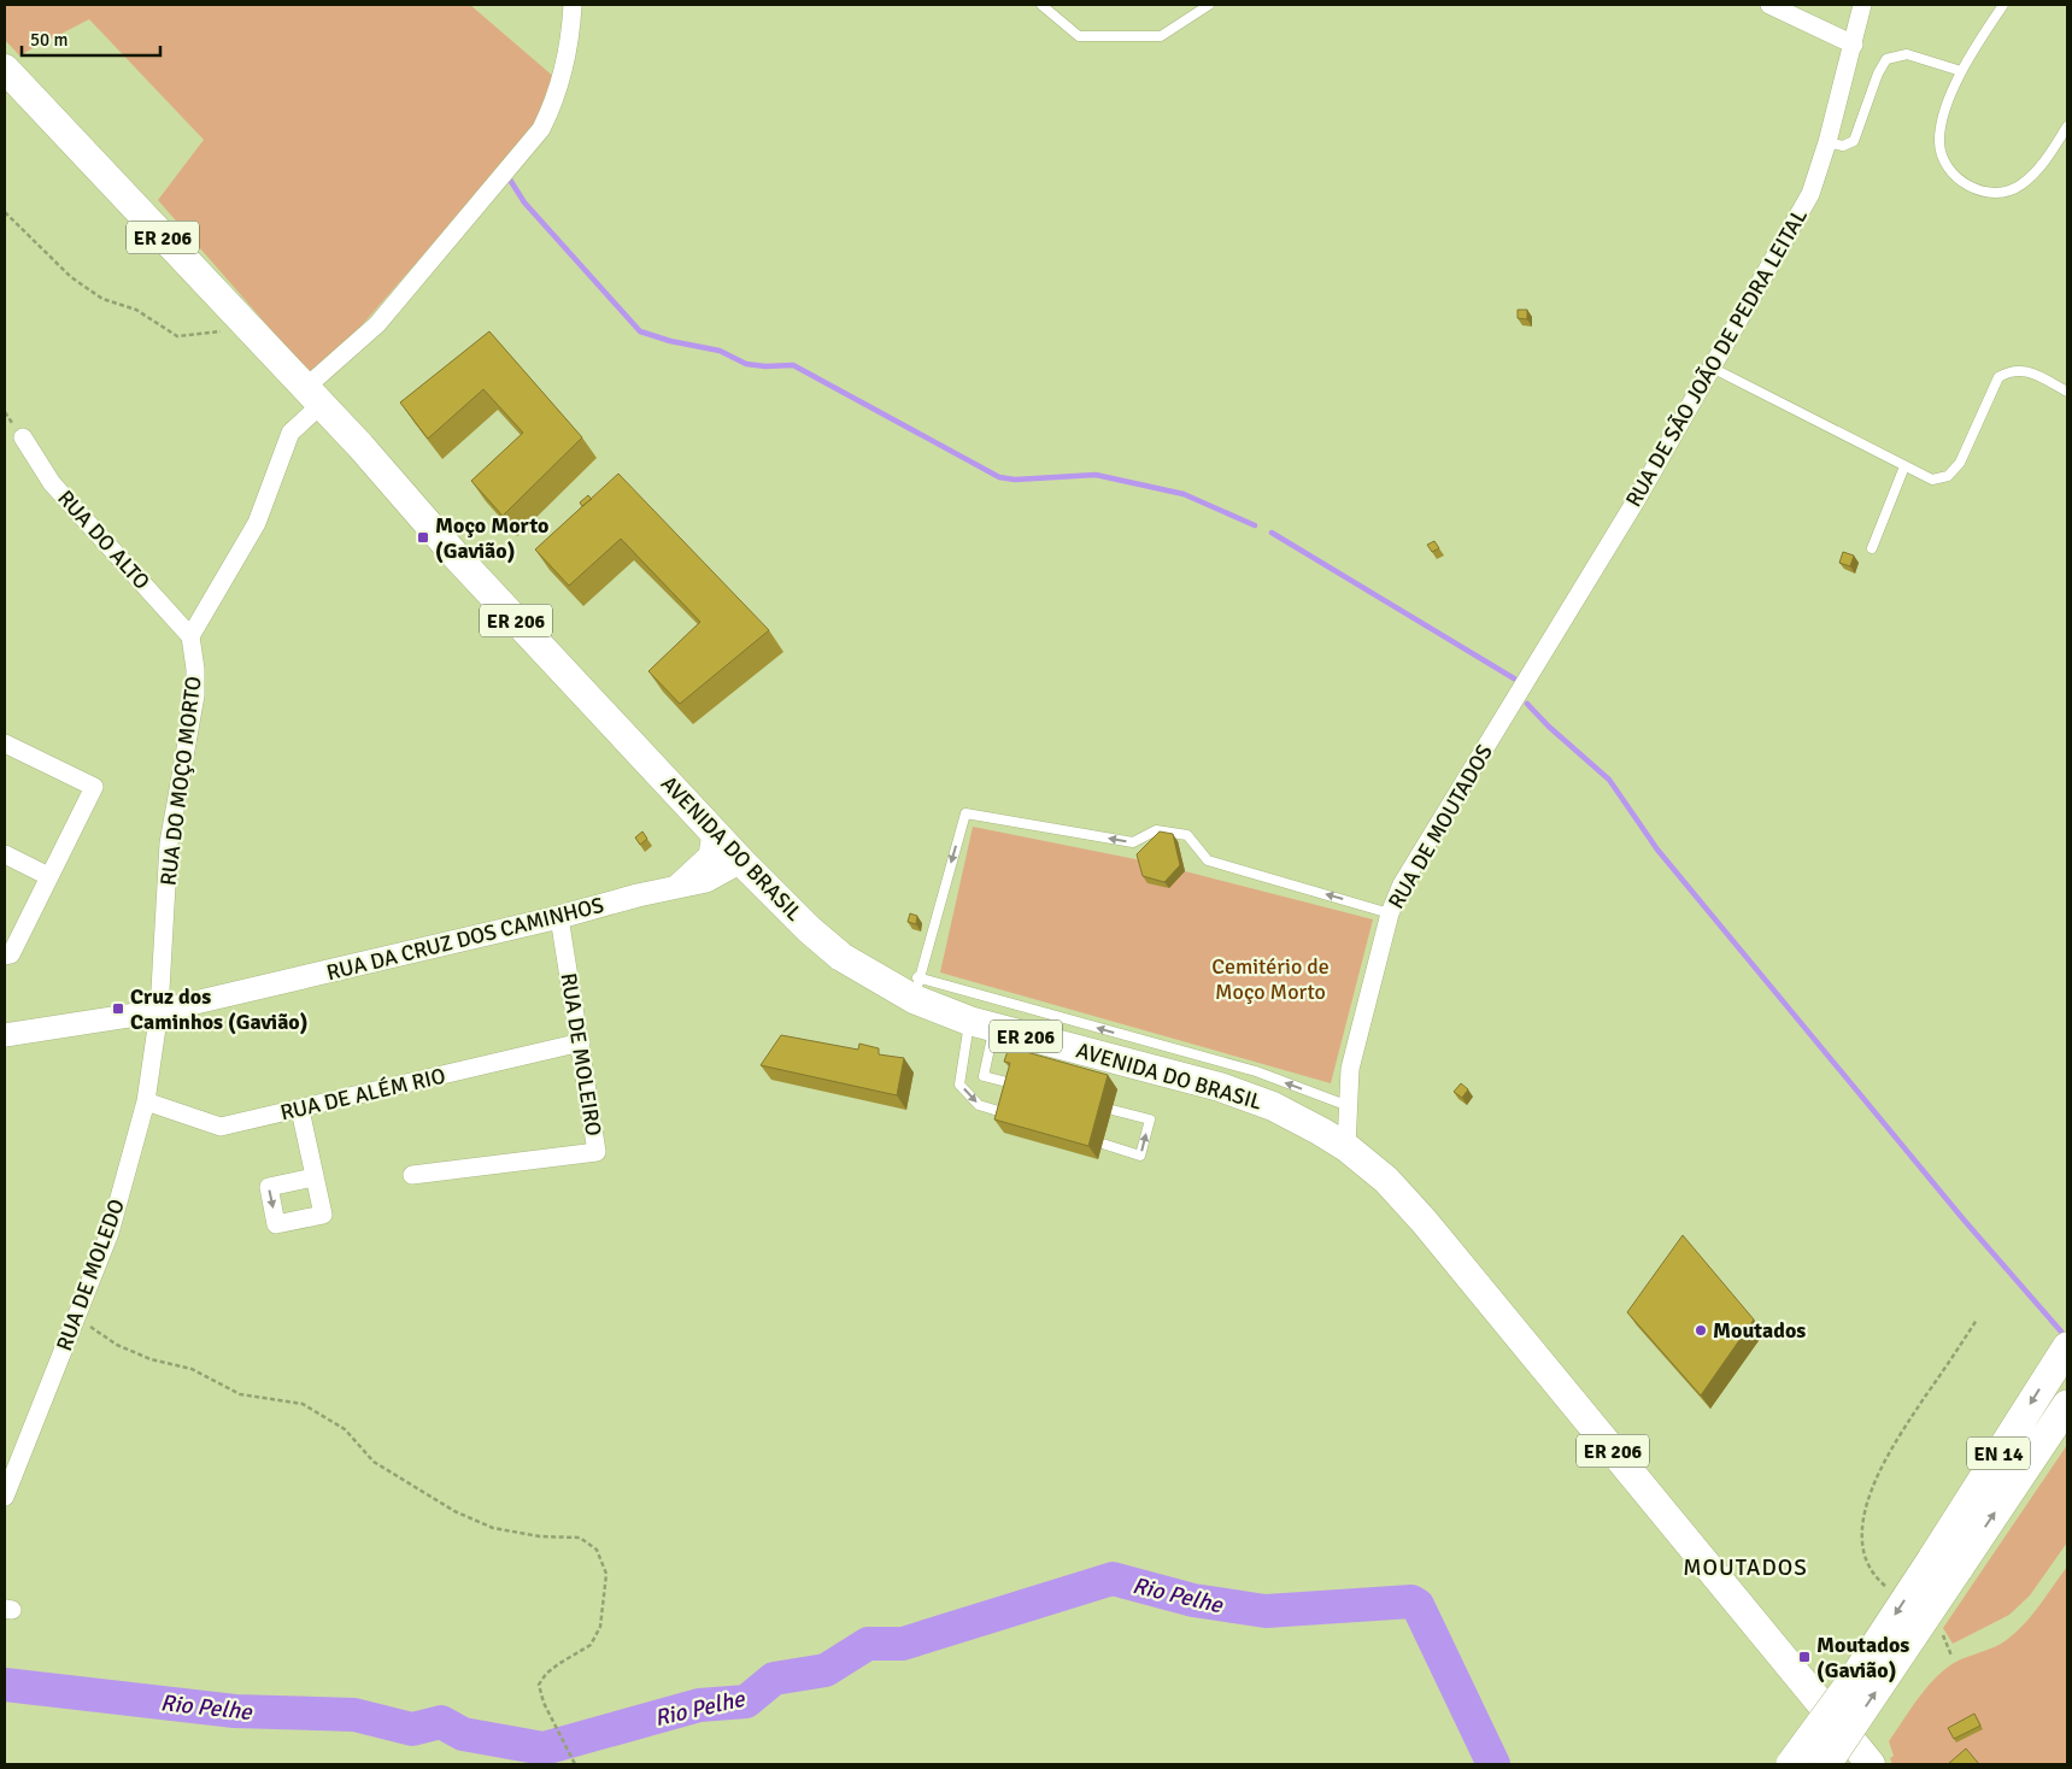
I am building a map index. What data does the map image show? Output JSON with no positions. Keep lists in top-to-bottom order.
{
  "streets": {
    "highway": ["EN 14"],
    "main road": ["ER 206", "AVENIDA DO BRASIL"],
    "street": [
      "RUA DE SÃO JOÃO DE PEDRA LEITAL",
      "RUA DO ALTO",
      "RUA DO MOÇO MORTO",
      "RUA DE MOUTADOS",
      "RUA DA CRUZ DOS CAMINHOS",
      "RUA DE MOLEIRO",
      "RUA DE ALÉM RIO",
      "RUA DE MOLEDO"
    ]
  },
  "crossings": [
    ["ER 206", "AVENIDA DO BRASIL"],
    ["RUA DE SÃO JOÃO DE PEDRA LEITAL", "RUA DE MOUTADOS"],
    ["RUA DO ALTO", "RUA DO MOÇO MORTO"],
    ["RUA DO MOÇO MORTO", "RUA DA CRUZ DOS CAMINHOS"],
    ["RUA DO MOÇO MORTO", "RUA DE MOLEDO"],
    ["RUA DE MOUTADOS", "AVENIDA DO BRASIL"],
    ["AVENIDA DO BRASIL", "RUA DA CRUZ DOS CAMINHOS"],
    ["RUA DA CRUZ DOS CAMINHOS", "RUA DE MOLEIRO"],
    ["RUA DA CRUZ DOS CAMINHOS", "RUA DE MOLEDO"],
    ["RUA DE MOLEIRO", "RUA DE ALÉM RIO"],
    ["RUA DE ALÉM RIO", "RUA DE MOLEDO"]
  ],
  "districts": ["MOUTADOS"],
  "water": ["Rio Pelhe"],
  "parks": ["Cemitério de Moço Morto"],
  "places": {
    "transit": ["Moço Morto (Gavião)", "Cruz dos Caminhos (Gavião)", "Moutados (Gavião)"],
    "other": ["Moutados"]
  },
  "scale_bar": "50 m"
}
